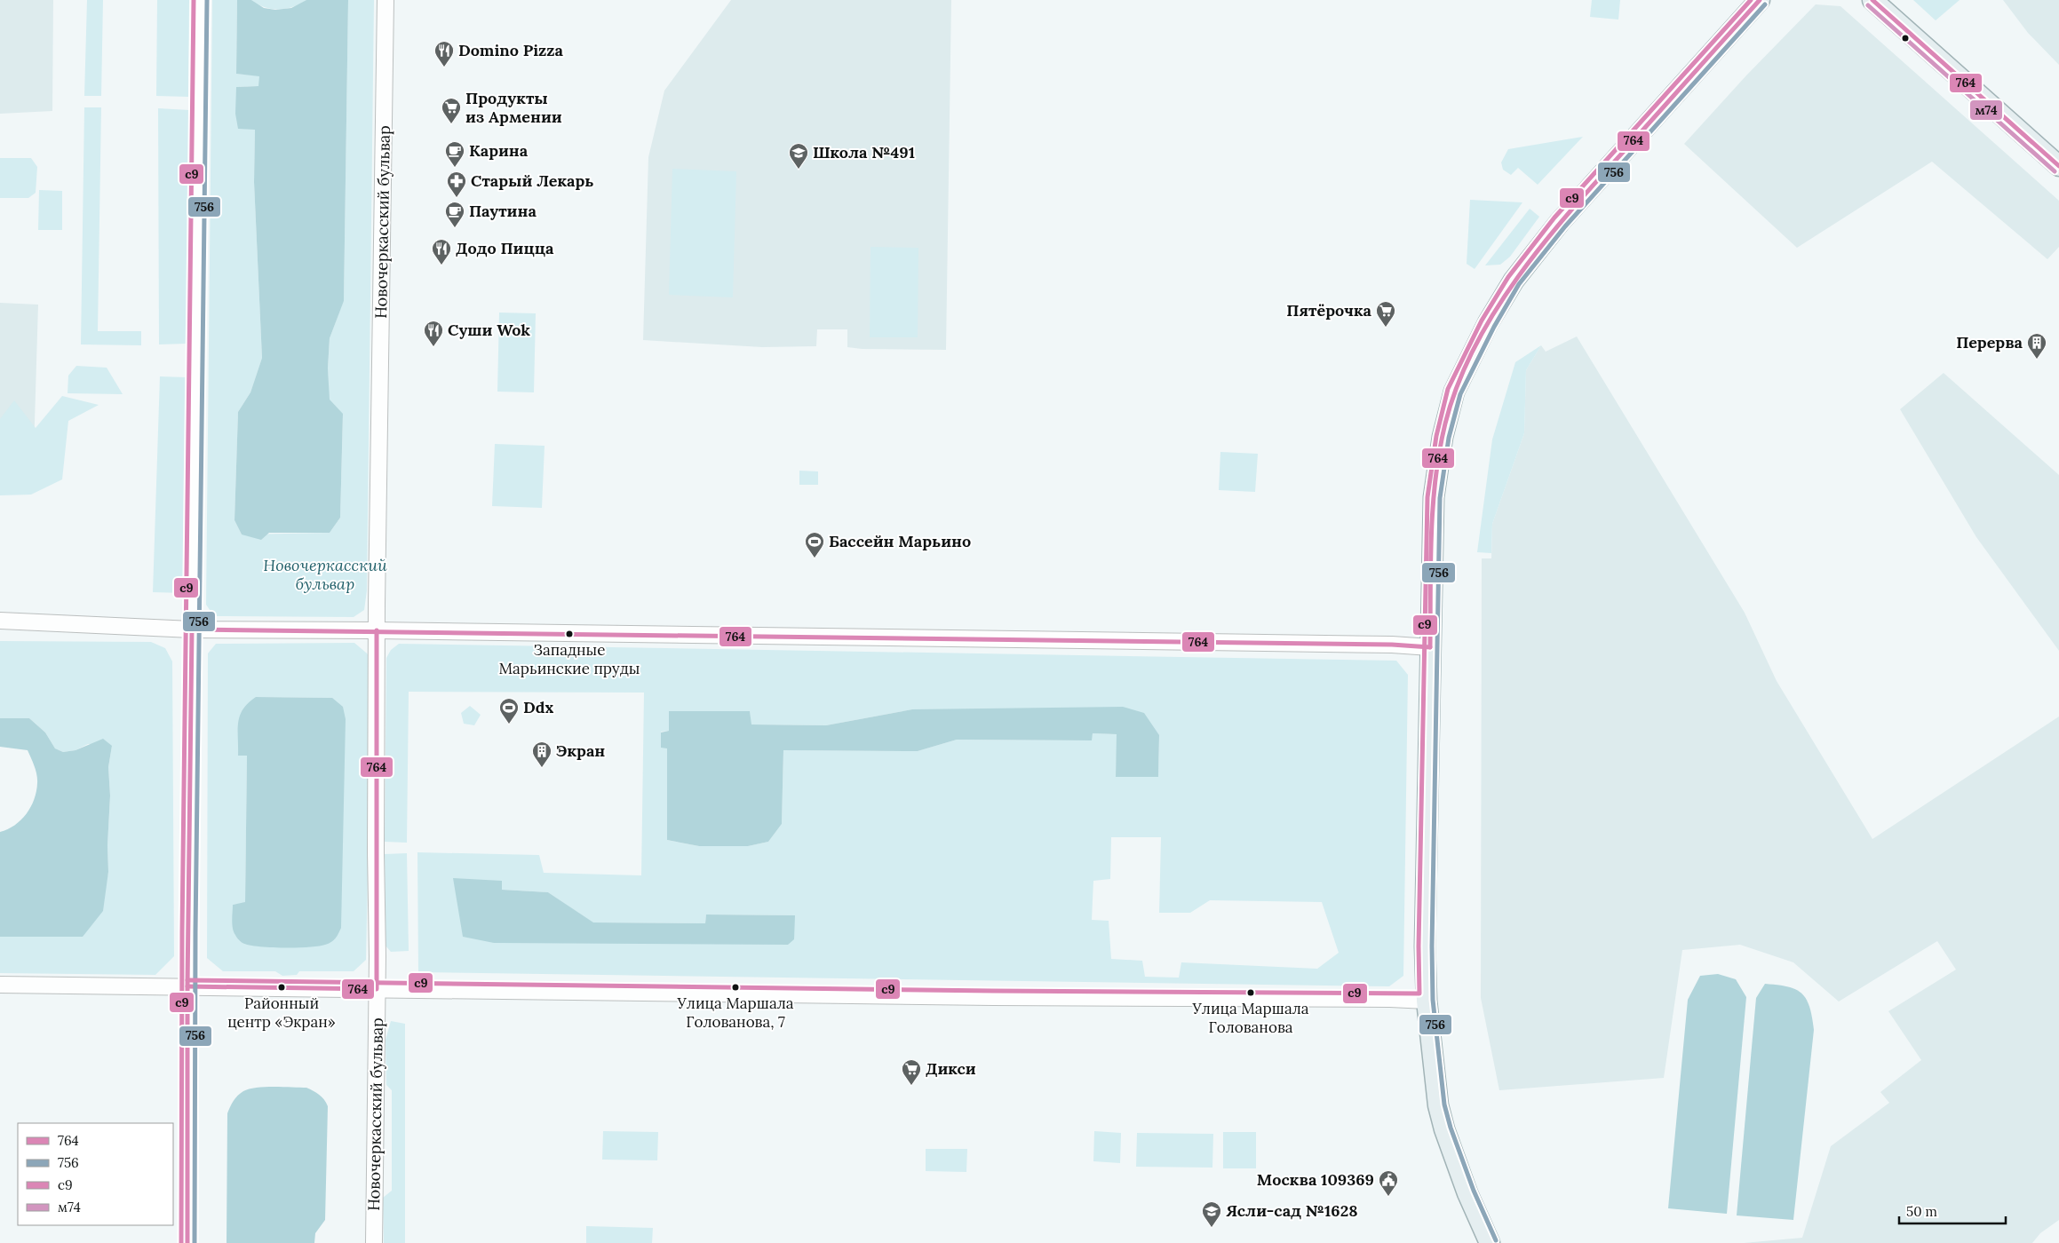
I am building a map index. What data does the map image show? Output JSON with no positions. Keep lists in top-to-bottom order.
{
  "streets": {
    "street": ["Новочеркасский бульвар"]
  },
  "parks": ["Новочеркасский бульвар"],
  "places": {
    "restaurant": ["Domino Pizza", "Додо Пицца", "Суши Wok"],
    "supermarket": ["Продукты из Армении", "Пятёрочка", "Дикси"],
    "cafe": ["Карина", "Паутина"],
    "school or university": ["Школа №491", "Ясли-сад №1628"],
    "pharmacy": ["Старый Лекарь"],
    "building": ["Перерва", "Экран"],
    "sports": ["Бассейн Марьино", "Ddx"],
    "other": [
      "Западные Марьинские пруды",
      "Районный центр «Экран»",
      "Улица Маршала Голованова, 7",
      "Улица Маршала Голованова"
    ],
    "public building": ["Москва 109369"]
  },
  "lines": [
    "transit line 764",
    "transit line 756",
    "transit line с9",
    "transit line м74"
  ],
  "legend": [
    "764",
    "756",
    "с9",
    "м74"
  ],
  "scale_bar": "50 m"
}
